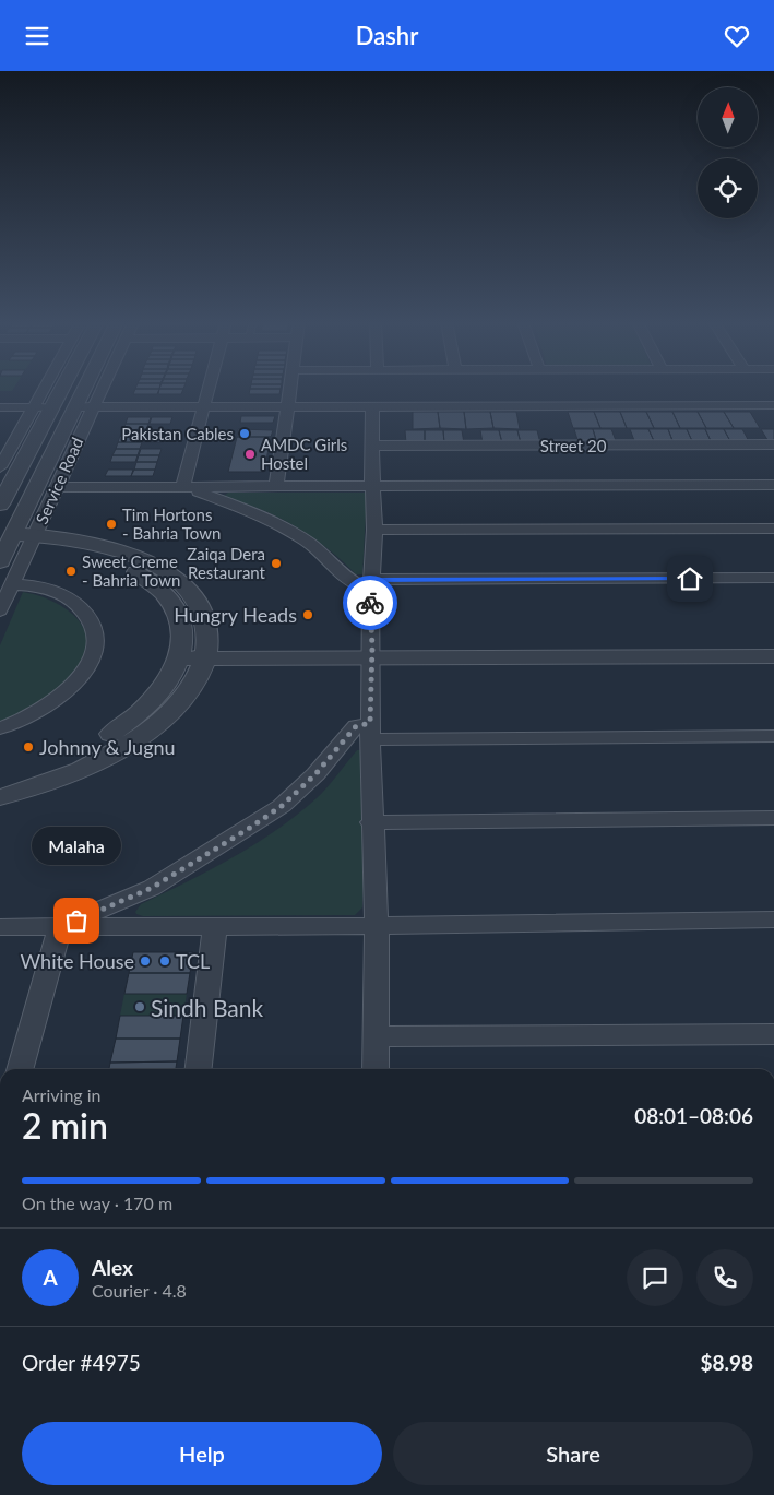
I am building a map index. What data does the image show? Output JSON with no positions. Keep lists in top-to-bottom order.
{
  "streets": {
    "street": ["Street 20", "Service Road"]
  },
  "places": [
    "Pakistan Cables",
    "AMDC Girls Hostel",
    "Tim Hortons - Bahria Town",
    "Zaiqa Dera Restaurant",
    "Sweet Creme - Bahria Town",
    "Hungry Heads",
    "Johnny & Jugnu",
    "Malaha",
    "White House",
    "TCL",
    "Sindh Bank"
  ],
  "north": "top",
  "page": {
    "header": "Dashr",
    "bubble": "Malaha",
    "heading": ["2 min", "Arriving in", "08:01–08:06"],
    "panel": [
      "Alex",
      "Courier · 4.8",
      "Order #4975",
      "$8.98"
    ],
    "bar": "On the way · 170 m",
    "round": "A",
    "buttons": ["Help", "Share"]
  }
}
